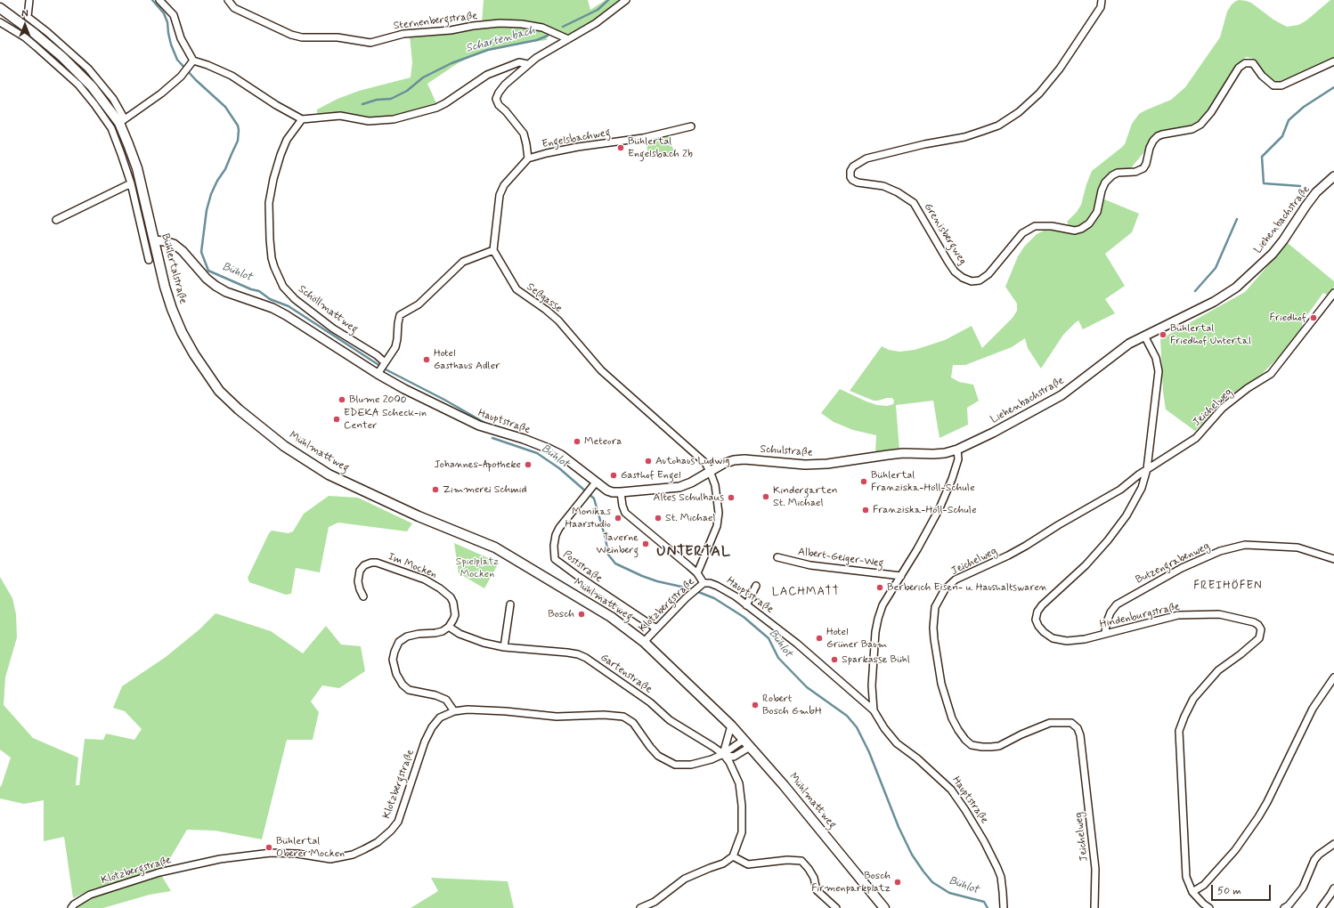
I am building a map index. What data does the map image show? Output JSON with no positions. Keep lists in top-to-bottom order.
{
  "streets": {
    "main road": ["Bühlertalstraße", "Mühlmattweg"],
    "street": [
      "Sternenbergstraße",
      "Engelsbachweg",
      "Liehenbachstraße",
      "Grenisbergweg",
      "Seßgasse",
      "Schöllmattweg",
      "Jeichelweg",
      "Hauptstraße",
      "Schulstraße",
      "Albert-Geiger-Weg",
      "Butzengrabenweg",
      "Im Mocken",
      "Poststraße",
      "Klotzbergstraße",
      "Hindenburgstraße",
      "Gartenstraße"
    ]
  },
  "crossings": [
    ["Liehenbachstraße", "Schulstraße"],
    ["Liehenbachstraße", "Hindenburgstraße"],
    ["Bühlertalstraße", "Hauptstraße"],
    ["Bühlertalstraße", "Mühlmattweg"],
    ["Seßgasse", "Schulstraße"],
    ["Jeichelweg", "Hindenburgstraße"],
    ["Hauptstraße", "Schulstraße"],
    ["Hauptstraße", "Poststraße"],
    ["Hauptstraße", "Klotzbergstraße"],
    ["Mühlmattweg", "Klotzbergstraße"],
    ["Butzengrabenweg", "Hindenburgstraße"],
    ["Im Mocken", "Gartenstraße"],
    ["Poststraße", "Klotzbergstraße"],
    ["Klotzbergstraße", "Gartenstraße"]
  ],
  "districts": ["UNTERTAL", "FREIHÖFEN", "LACHMATT"],
  "water": ["Schartenbach", "Bühlot"],
  "parks": ["Spielplatz Mocken"],
  "places": [
    "Bühlertal Engelsbach 2b",
    "Friedhof",
    "Bühlertal Friedhof Untertal",
    "Hotel Gasthaus Adler",
    "Blume 2000",
    "EDEKA Scheck-in Center",
    "Meteora",
    "Autohaus Ludwig",
    "Johannes-Apotheke",
    "Gasthof Engel",
    "Bühlertal Franziska-Höll-Schule",
    "Zimmerei Schmid",
    "Kindergarten St. Michael",
    "Altes Schulhaus",
    "Franziska-Höll-Schule",
    "Monikas Haarstudio",
    "St. Michael",
    "Taverne Weinberg",
    "Berberich Eisen- u. Haushaltswaren",
    "Bosch",
    "Hotel Grüner Baum",
    "Sparkasse Bühl",
    "Robert Bosch GmbH",
    "Bühlertal Oberer Mocken",
    "Bosch Firmenparkplatz"
  ],
  "scale_bar": "50 m",
  "north": "top"
}
